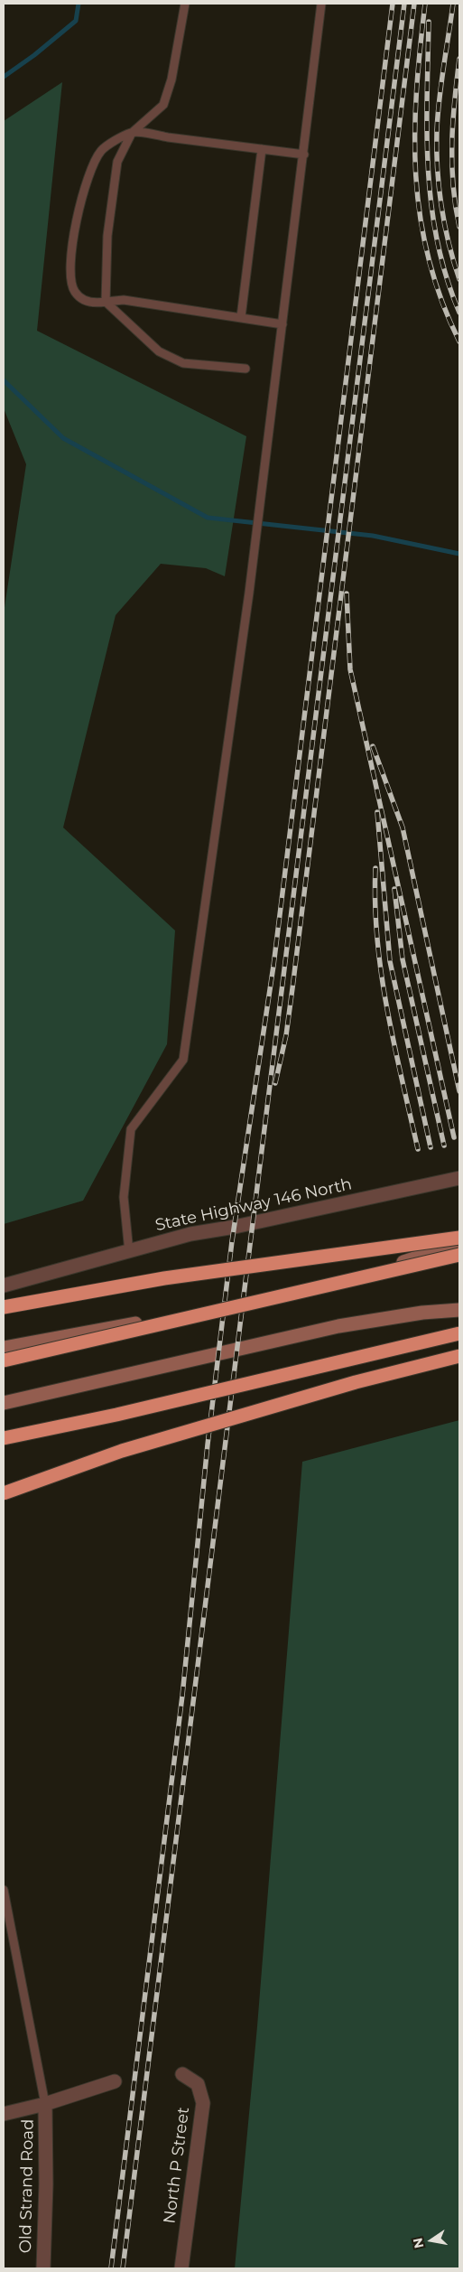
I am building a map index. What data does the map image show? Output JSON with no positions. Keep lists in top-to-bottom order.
{
  "streets": {
    "street": ["State Highway 146 North", "North P Street", "Old Strand Road"]
  },
  "north": "left"
}
